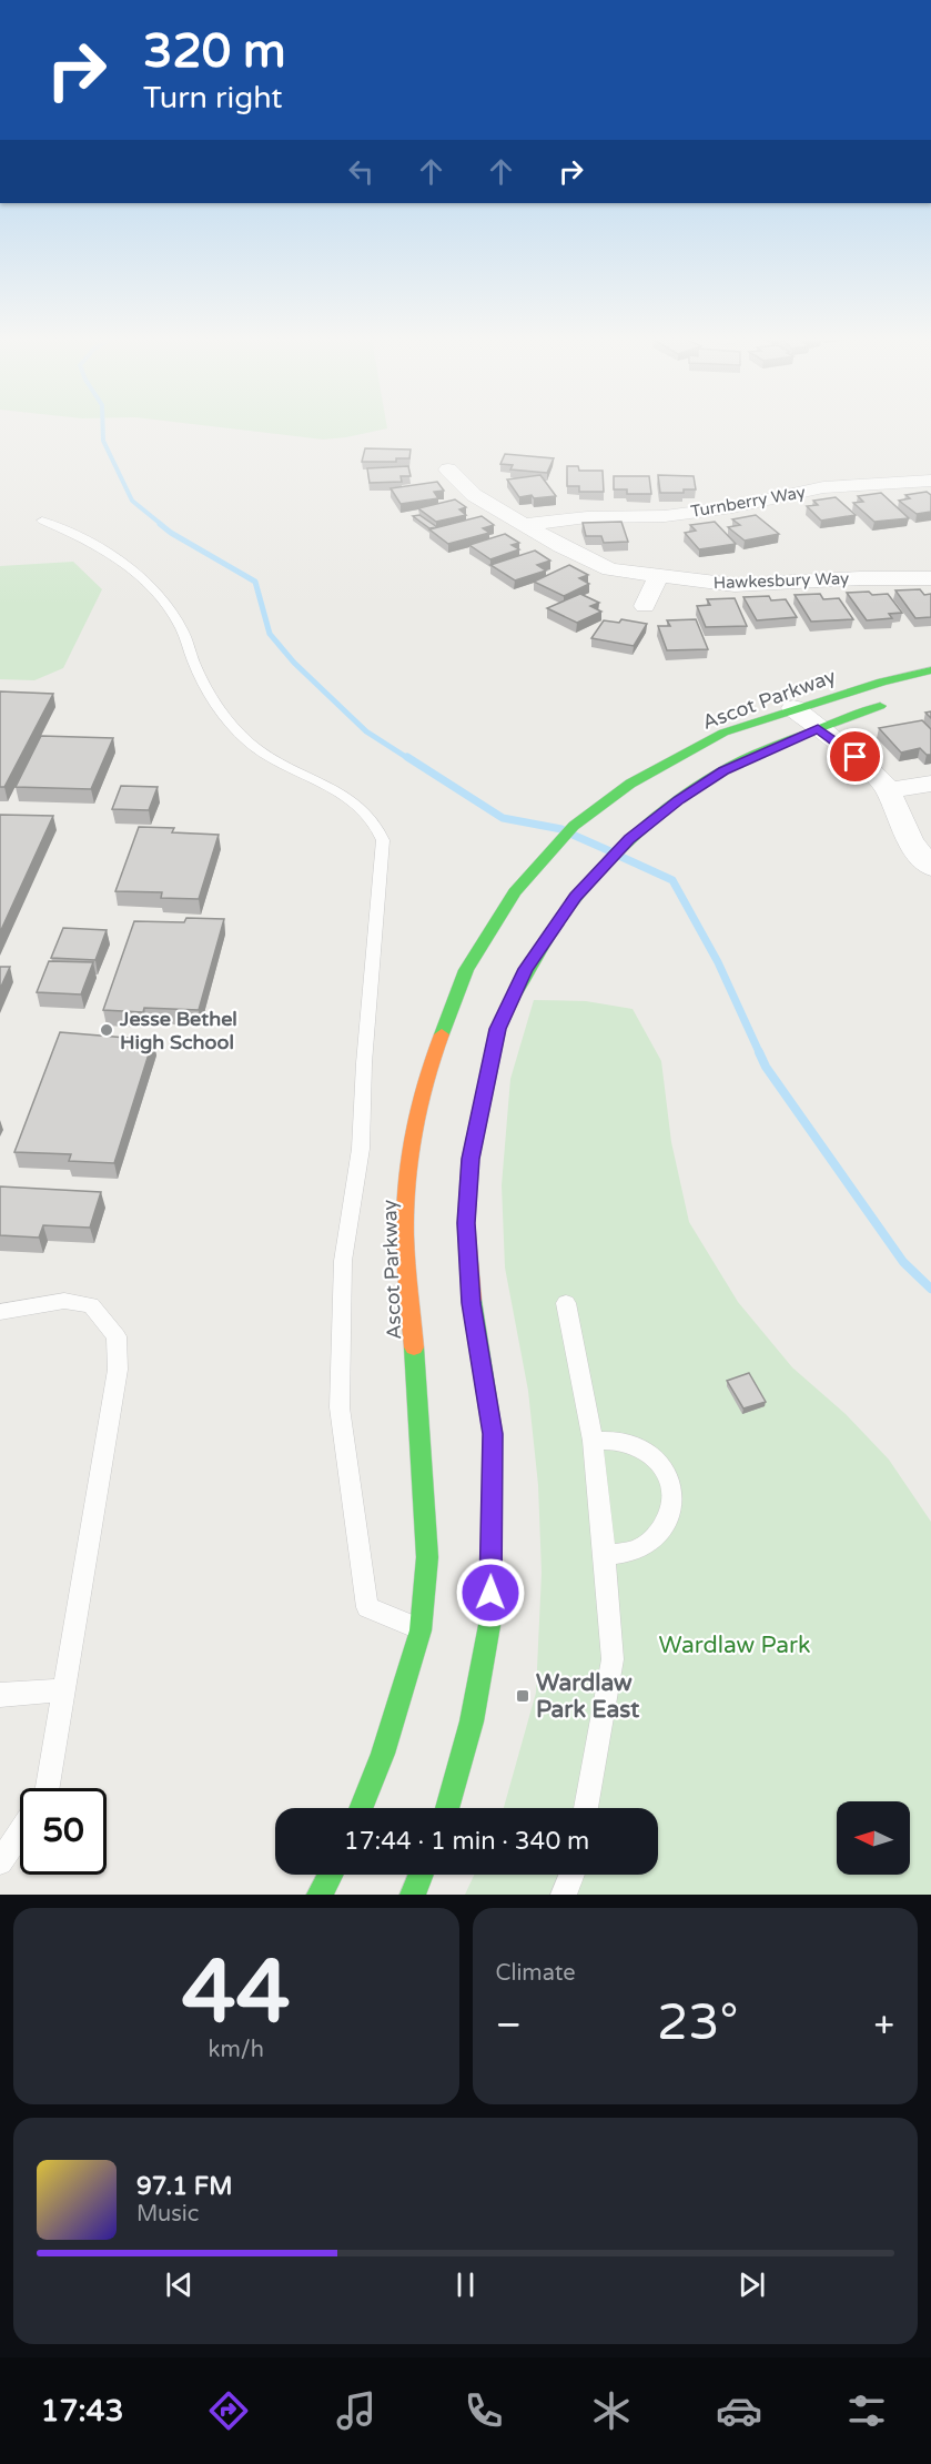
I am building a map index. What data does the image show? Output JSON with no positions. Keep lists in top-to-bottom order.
{
  "streets": {
    "main road": ["Ascot Parkway"],
    "street": ["Turnberry Way", "Hawkesbury Way"]
  },
  "crossings": [
    ["Turnberry Way", "Hawkesbury Way"]
  ],
  "parks": ["Wardlaw Park"],
  "places": {
    "other": ["Jesse Bethel High School"],
    "transit": ["Wardlaw Park East"]
  },
  "north": "left",
  "page": {
    "turn": ["320 m", "Turn right"],
    "limit": "50",
    "trip": "17:44 · 1 min · 340 m",
    "tile": [
      ["44", "km/h"],
      "Climate"
    ],
    "heat": ["−", "23°", "+"],
    "song": ["97.1 FM", "Music"],
    "tabs": "17:43"
  }
}
